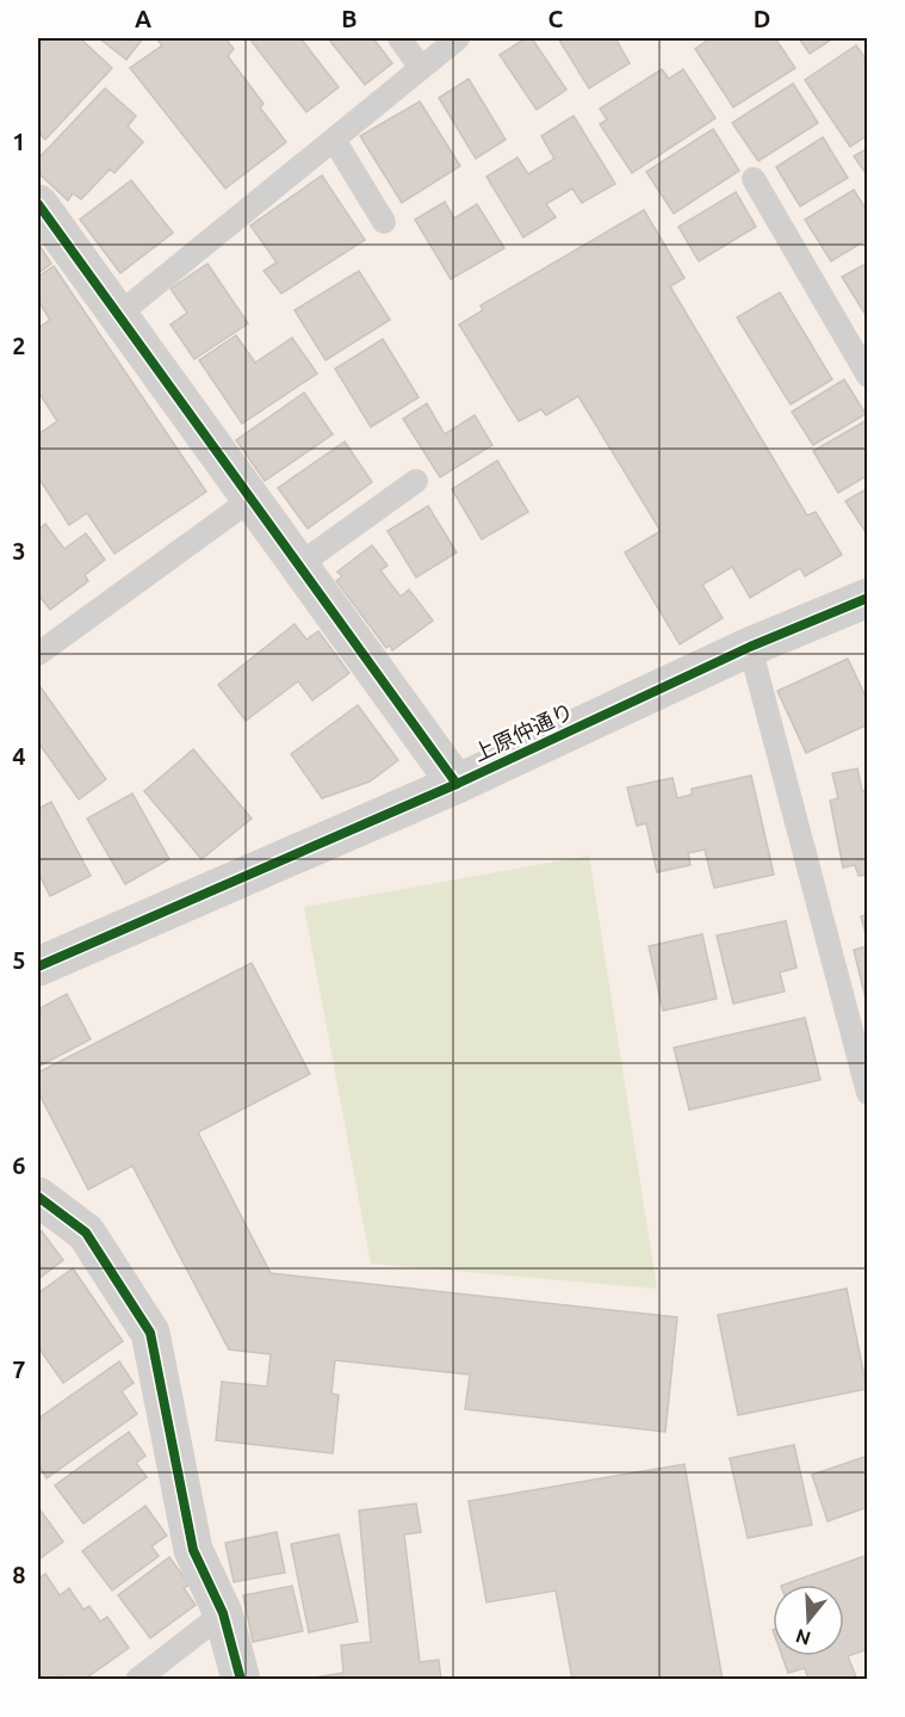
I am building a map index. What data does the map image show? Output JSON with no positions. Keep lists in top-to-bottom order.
{
  "streets": {
    "street": ["上原仲通り"]
  },
  "north": "bottom",
  "grid": {
    "columns": [
      "A",
      "B",
      "C",
      "D"
    ],
    "rows": [
      "1",
      "2",
      "3",
      "4",
      "5",
      "6",
      "7",
      "8"
    ]
  }
}
